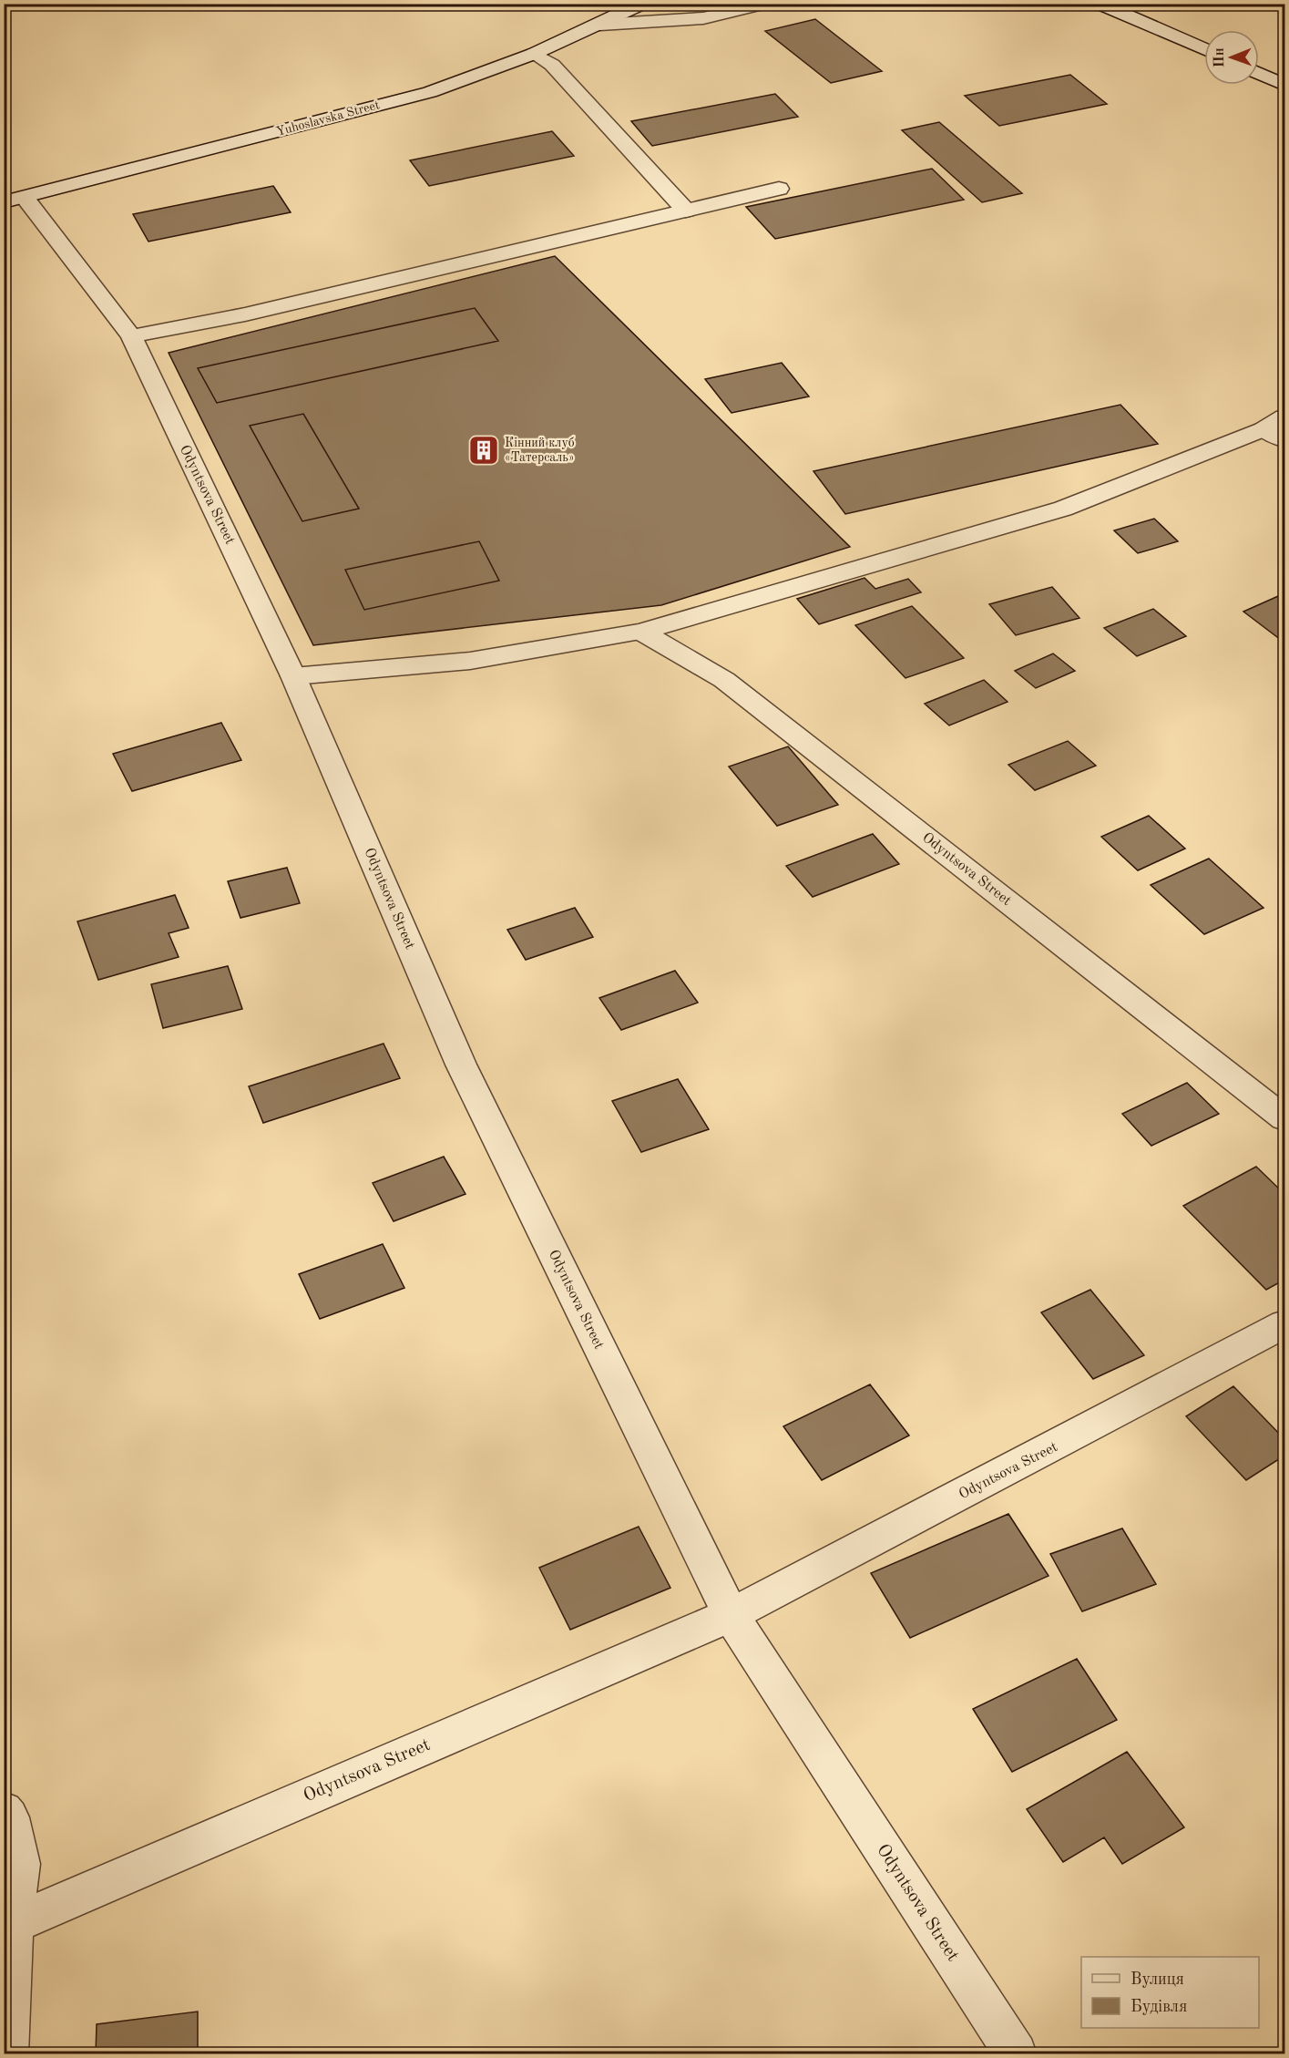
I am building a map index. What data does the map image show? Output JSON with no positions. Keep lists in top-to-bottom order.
{
  "streets": {
    "street": ["Yuhoslavska Street", "Odyntsova Street"]
  },
  "crossings": [
    ["Yuhoslavska Street", "Odyntsova Street"]
  ],
  "places": {
    "building": ["Кінний клуб «Татерсаль»"]
  },
  "legend": ["Вулиця", "Будівля"],
  "north": "left"
}
